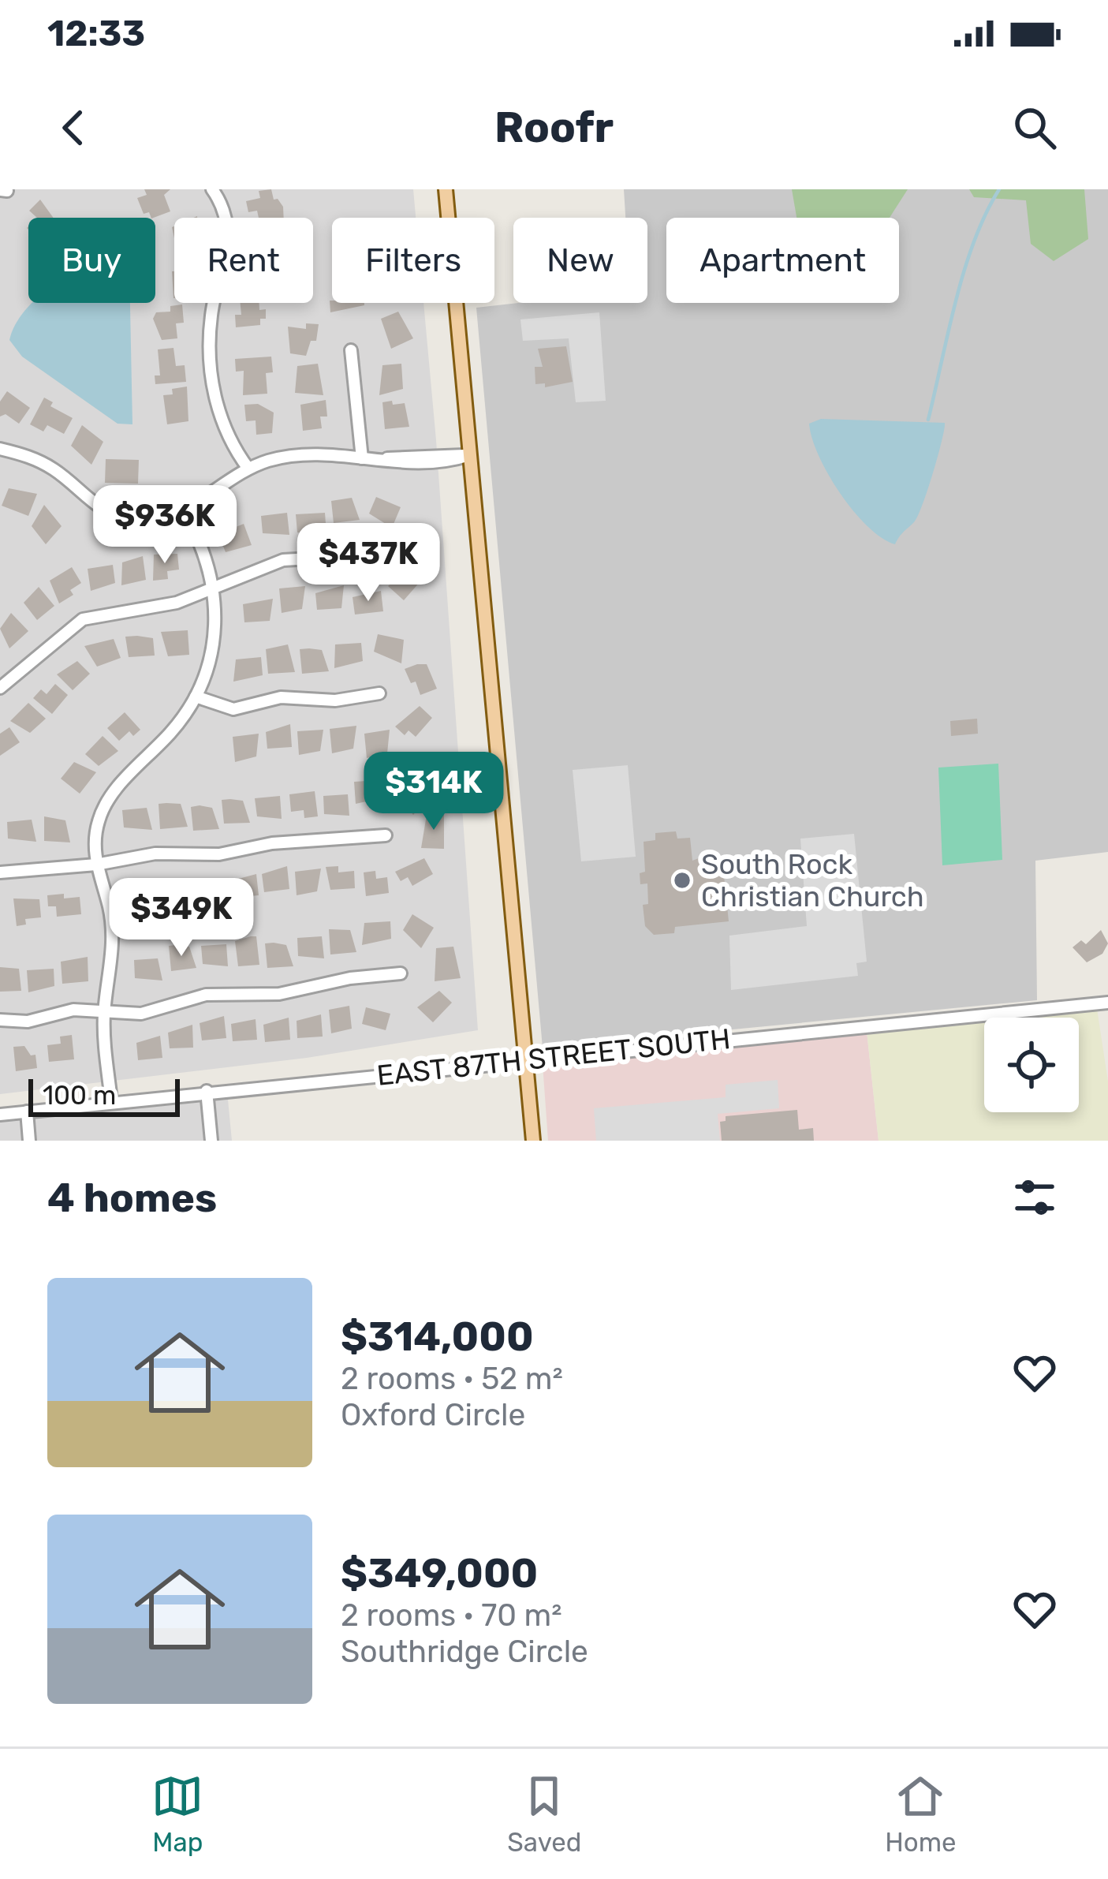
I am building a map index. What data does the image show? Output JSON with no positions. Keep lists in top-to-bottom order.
{
  "streets": {
    "street": ["EAST 87TH STREET SOUTH"]
  },
  "places": ["South Rock Christian Church"],
  "scale_bar": "100 m",
  "page": {
    "status": "12:33",
    "header": "Roofr",
    "chip": [
      "Buy",
      "Rent",
      "Filters",
      "New",
      "Apartment"
    ],
    "price": [
      "$936K",
      "$437K",
      "$314K",
      "$349K"
    ],
    "scale": "100 m",
    "heading": "4 homes",
    "list": [
      {
        "name": "$314,000",
        "note": "2 rooms · 52 m² · Oxford Circle"
      },
      {
        "name": "$349,000",
        "note": "2 rooms · 70 m² · Southridge Circle"
      }
    ],
    "tabs": ["Map", "Saved", "Home"]
  }
}
